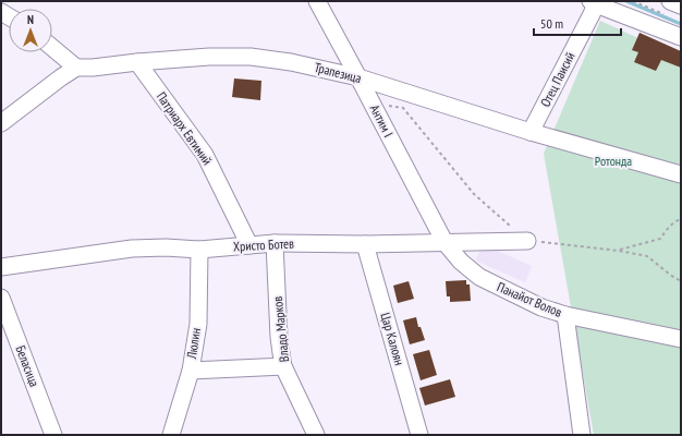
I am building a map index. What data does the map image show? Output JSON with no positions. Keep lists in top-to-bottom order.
{
  "streets": {
    "street": [
      "Трапезица",
      "Отец Паисий",
      "Антим I",
      "Патриарх Евтимий",
      "Христо Ботев",
      "Панайот Волов",
      "Владо Марков",
      "Цар Калоян",
      "Люлин",
      "Беласица"
    ]
  },
  "crossings": [
    ["Трапезица", "Отец Паисий"],
    ["Трапезица", "Антим I"],
    ["Трапезица", "Патриарх Евтимий"],
    ["Антим I", "Христо Ботев"],
    ["Антим I", "Панайот Волов"],
    ["Патриарх Евтимий", "Христо Ботев"],
    ["Христо Ботев", "Панайот Волов"],
    ["Христо Ботев", "Владо Марков"],
    ["Христо Ботев", "Цар Калоян"],
    ["Христо Ботев", "Люлин"]
  ],
  "parks": ["Ротонда"],
  "scale_bar": "50 m",
  "north": "top"
}
